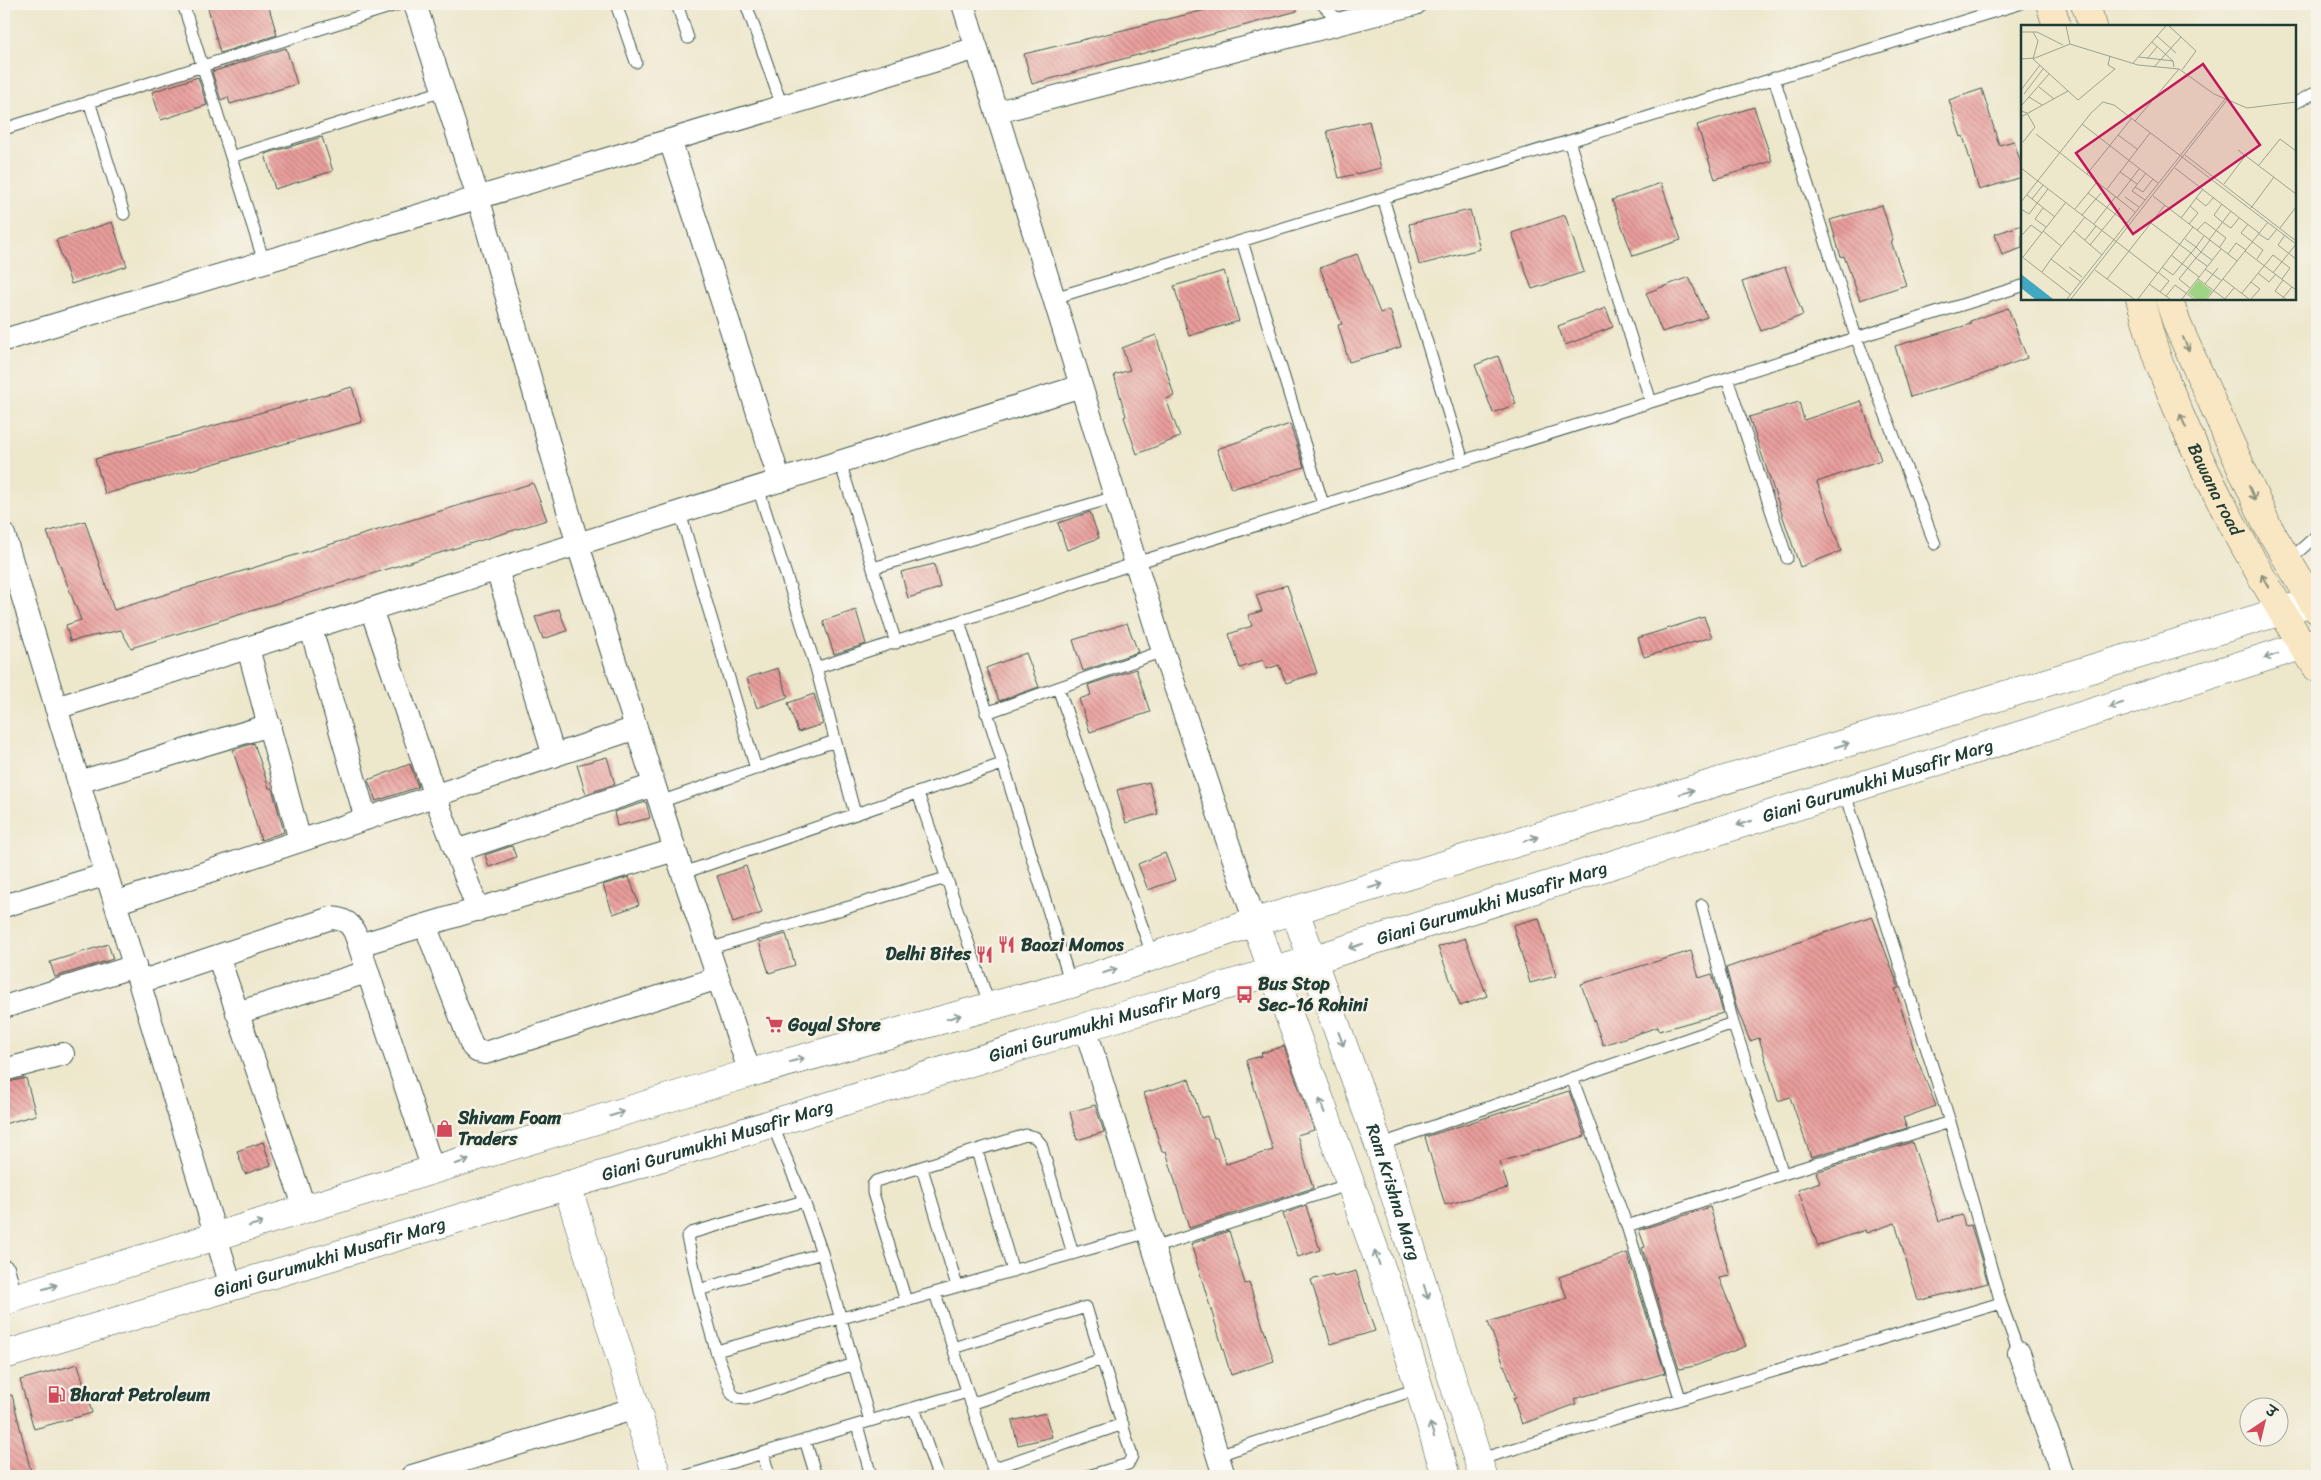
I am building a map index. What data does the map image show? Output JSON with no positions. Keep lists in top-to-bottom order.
{
  "streets": {
    "main road": ["Bawana road"],
    "street": ["Giani Gurumukhi Musafir Marg", "Ram Krishna Marg"]
  },
  "crossings": [
    ["Bawana road", "Giani Gurumukhi Musafir Marg"],
    ["Giani Gurumukhi Musafir Marg", "Ram Krishna Marg"]
  ],
  "places": {
    "restaurant": ["Baozi Momos", "Delhi Bites"],
    "bus stop": ["Bus Stop Sec-16 Rohini"],
    "supermarket": ["Goyal Store"],
    "shop": ["Shivam Foam Traders"],
    "fuel station": ["Bharat Petroleum"]
  },
  "north": "top right"
}
